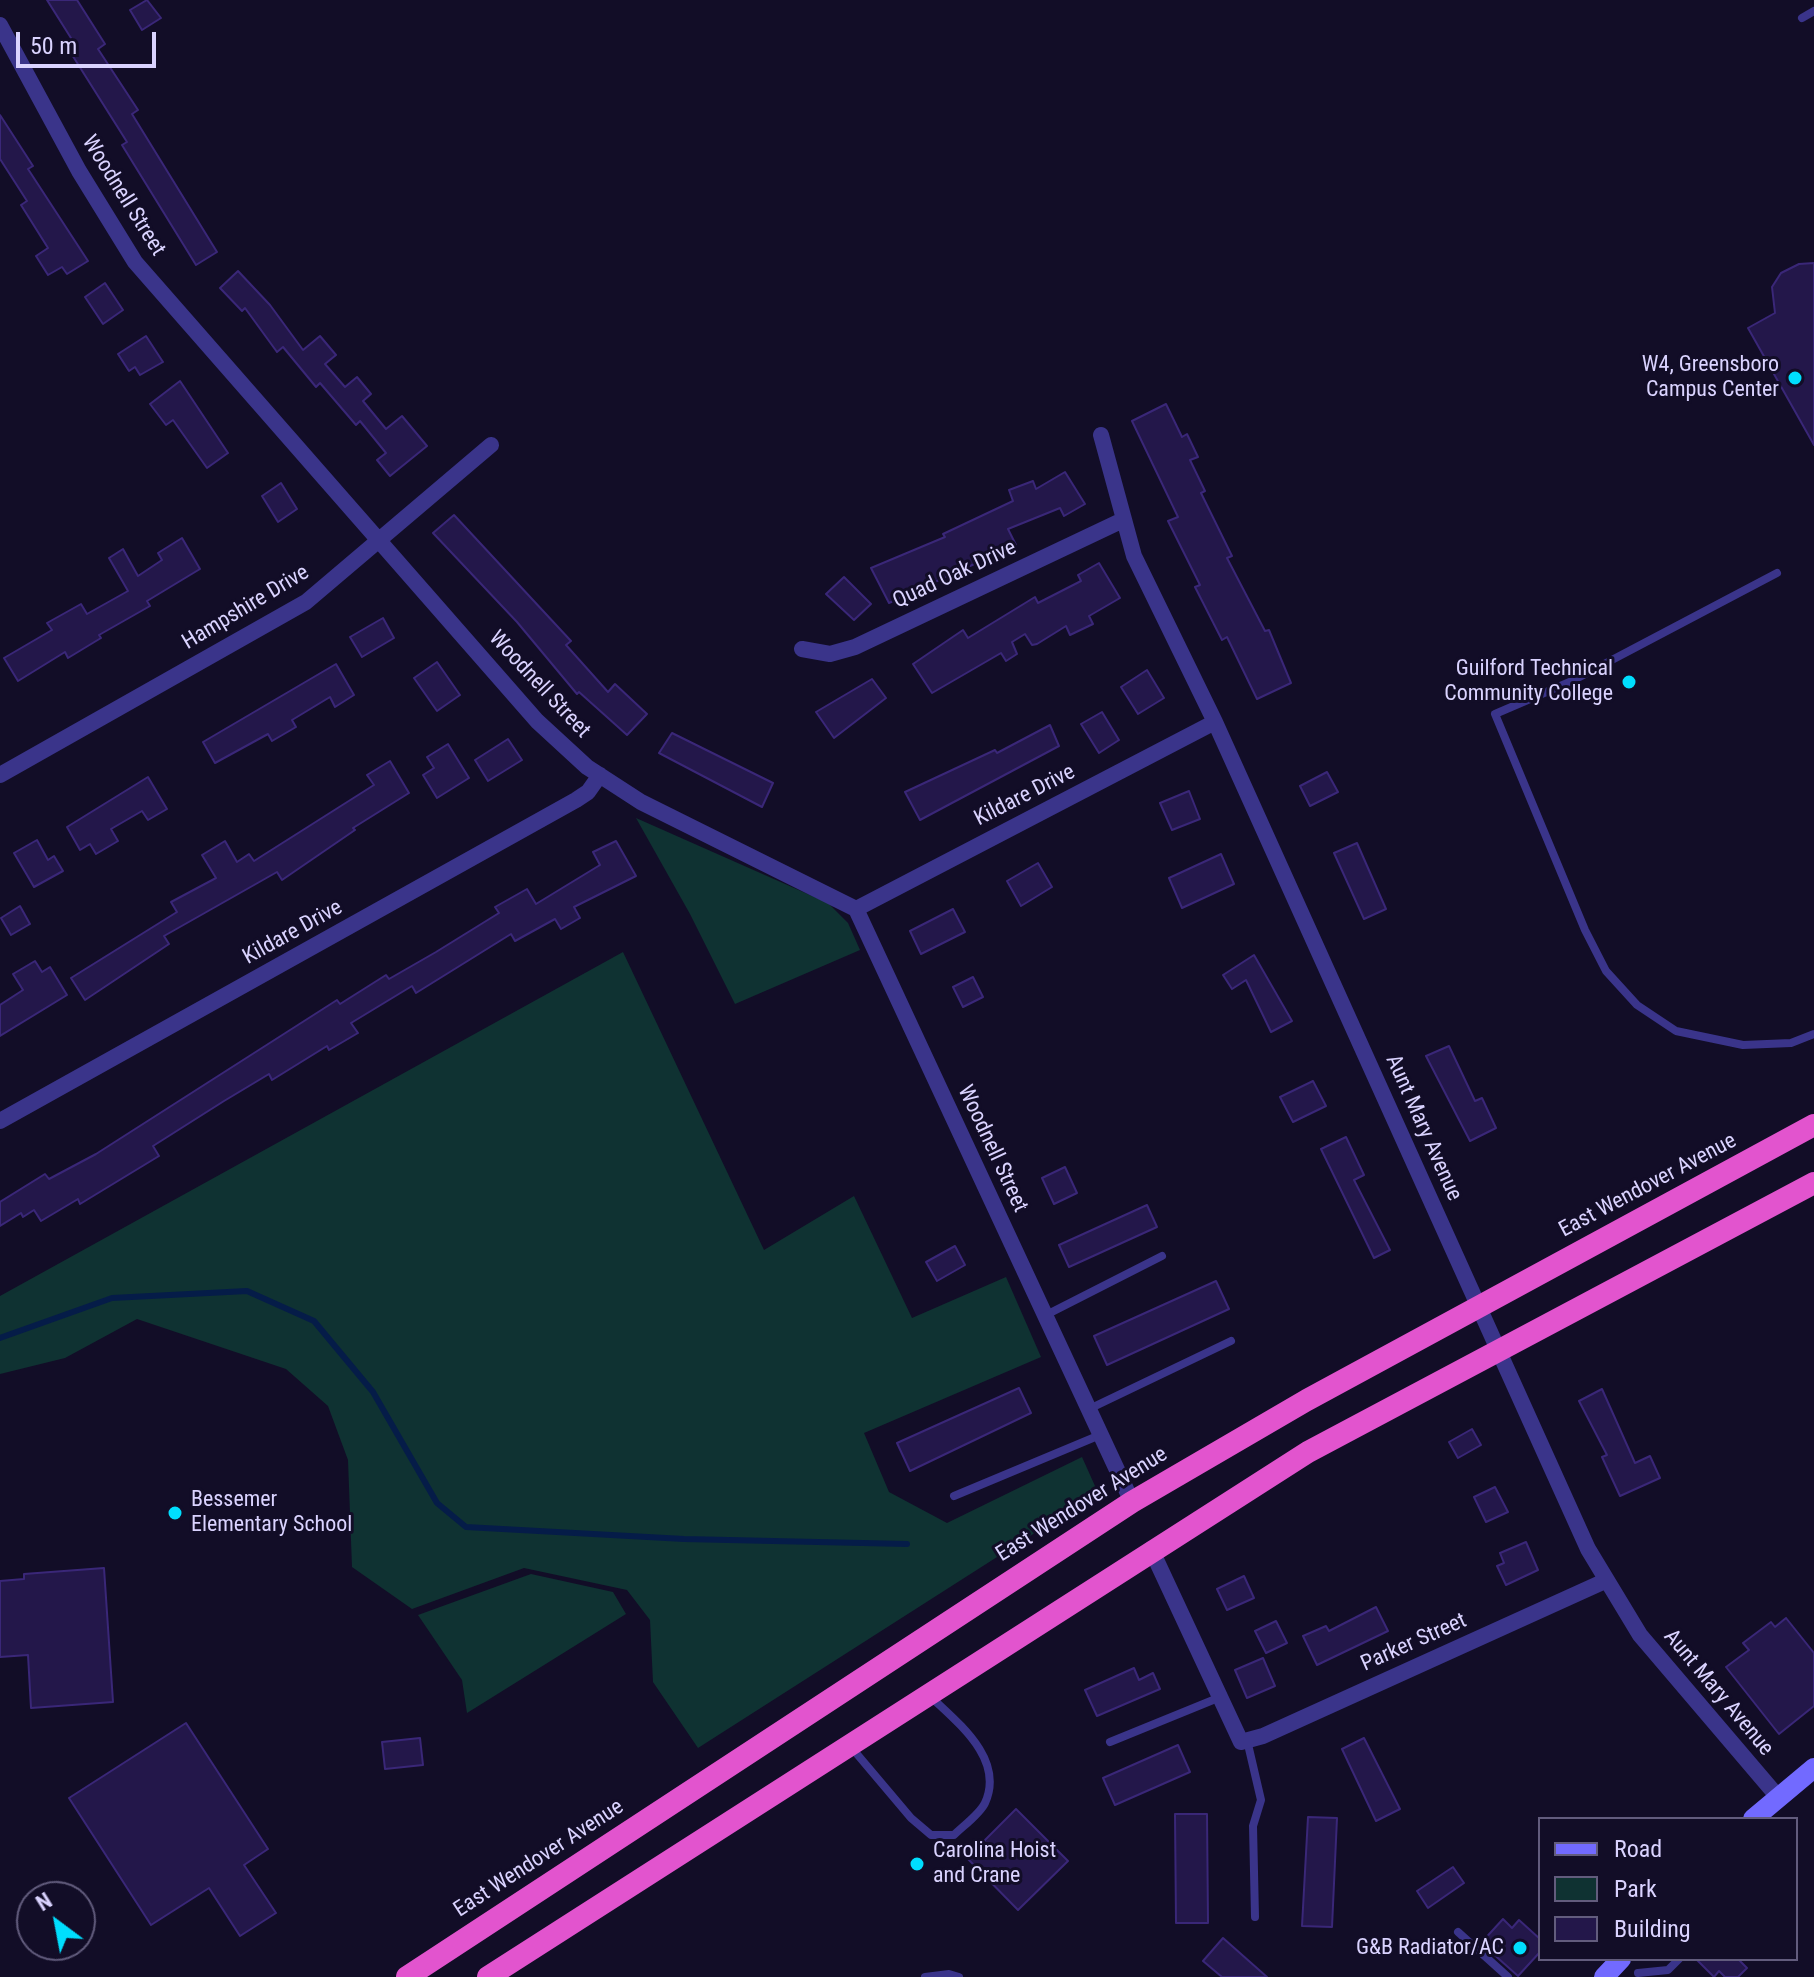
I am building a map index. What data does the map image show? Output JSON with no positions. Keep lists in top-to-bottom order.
{
  "streets": {
    "highway": ["East Wendover Avenue"],
    "street": [
      "Woodnell Street",
      "Quad Oak Drive",
      "Hampshire Drive",
      "Kildare Drive",
      "Aunt Mary Avenue",
      "Parker Street"
    ]
  },
  "crossings": [
    ["Woodnell Street", "Hampshire Drive"],
    ["Woodnell Street", "Kildare Drive"],
    ["Woodnell Street", "East Wendover Avenue"],
    ["Quad Oak Drive", "Aunt Mary Avenue"],
    ["Kildare Drive", "Aunt Mary Avenue"],
    ["Aunt Mary Avenue", "East Wendover Avenue"],
    ["Aunt Mary Avenue", "Parker Street"]
  ],
  "places": [
    "W4, Greensboro Campus Center",
    "Guilford Technical Community College",
    "Bessemer Elementary School",
    "Carolina Hoist and Crane",
    "G&B Radiator/AC"
  ],
  "legend": ["Road", "Park", "Building"],
  "scale_bar": "50 m",
  "north": "top left"
}
